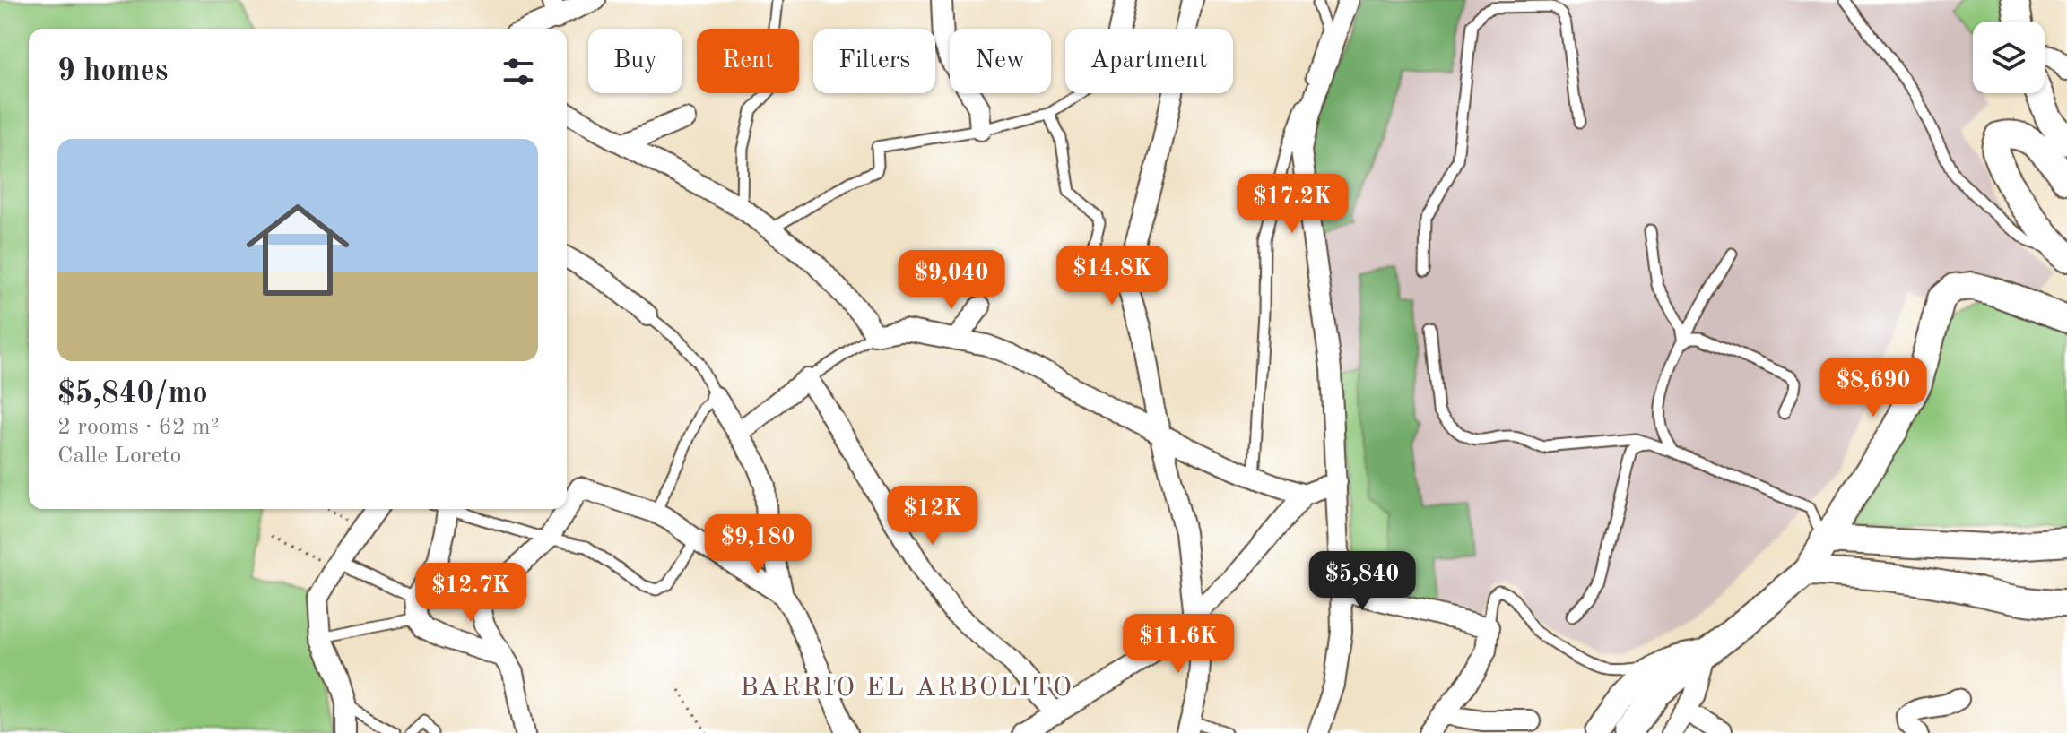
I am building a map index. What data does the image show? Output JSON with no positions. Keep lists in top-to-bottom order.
{
  "districts": ["BARRIO EL ARBOLITO"],
  "page": {
    "chip": [
      "Buy",
      "Rent",
      "Filters",
      "New",
      "Apartment"
    ],
    "heading": "9 homes",
    "list": [
      {
        "name": "$5,840/mo",
        "note": "2 rooms · 62 m² · Calle Loreto"
      }
    ],
    "price": [
      "$17.2K",
      "$14.8K",
      "$9,040",
      "$8,690",
      "$12K",
      "$9,180",
      "$5,840",
      "$12.7K",
      "$11.6K"
    ]
  }
}
